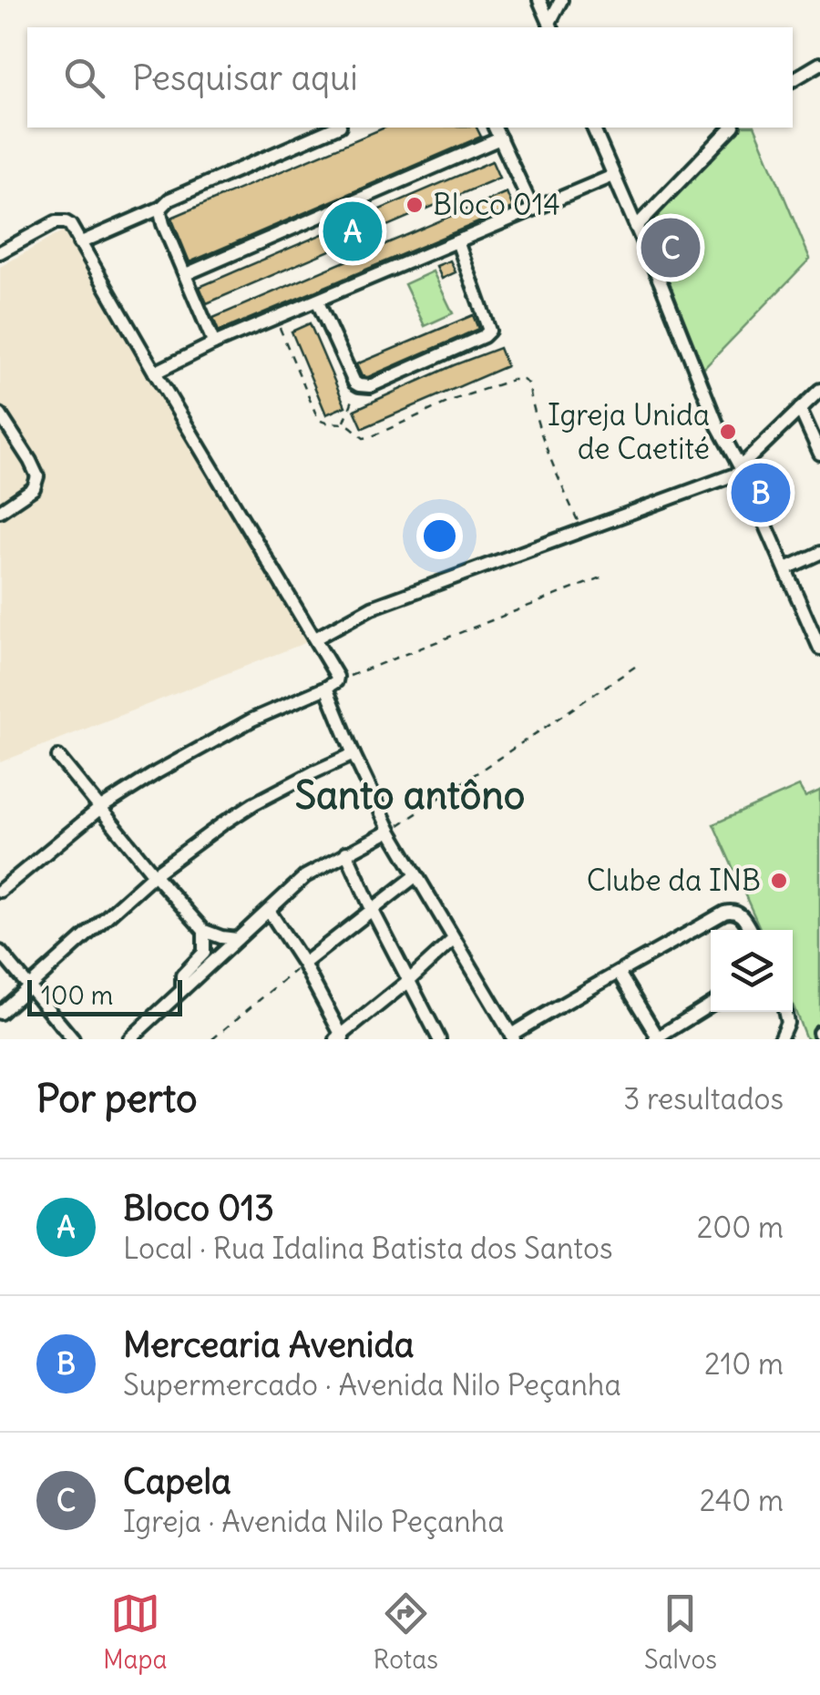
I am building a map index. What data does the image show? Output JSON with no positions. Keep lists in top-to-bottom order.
{
  "districts": ["Santo antôno"],
  "places": ["Bloco 014", "Igreja Unida de Caetité", "Clube da INB"],
  "scale_bar": "100 m",
  "page": {
    "search": "Pesquisar aqui",
    "pins": ["A", "C", "B"],
    "scale": "100 m",
    "heading": ["Por perto", "3 resultados"],
    "list": [
      {
        "mark": "A",
        "name": "Bloco 013",
        "note": "Local · Rua Idalina Batista dos Santos",
        "value": "200 m"
      },
      {
        "mark": "B",
        "name": "Mercearia Avenida",
        "note": "Supermercado · Avenida Nilo Peçanha",
        "value": "210 m"
      },
      {
        "mark": "C",
        "name": "Capela",
        "note": "Igreja · Avenida Nilo Peçanha",
        "value": "240 m"
      }
    ],
    "nav": ["Mapa", "Rotas", "Salvos"]
  }
}
